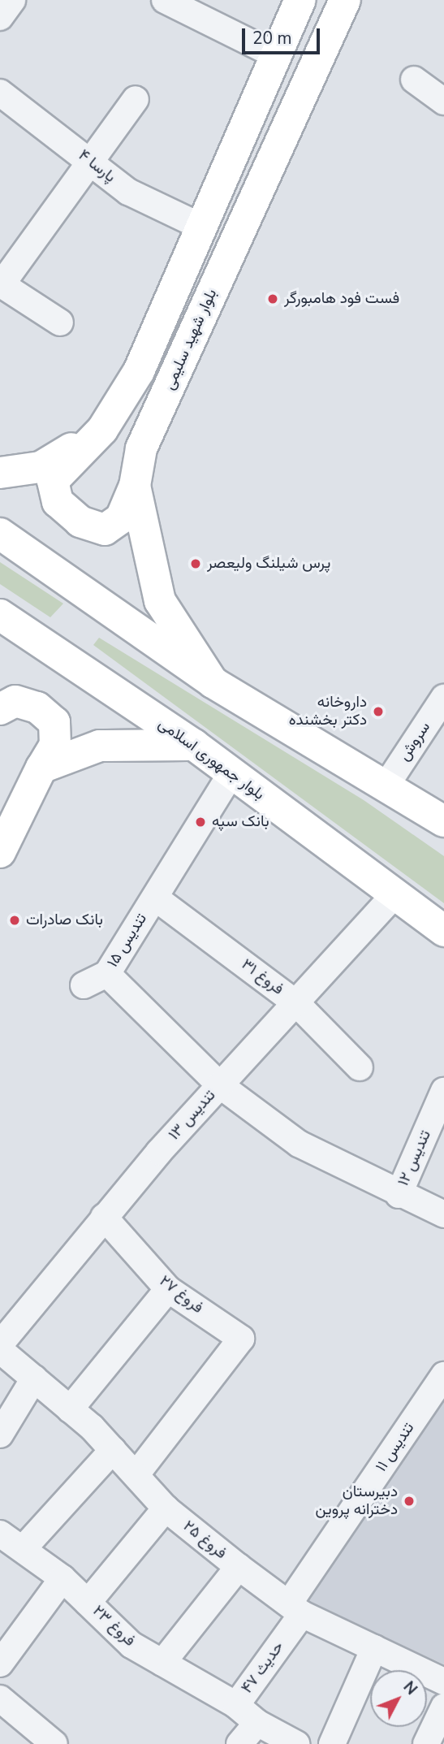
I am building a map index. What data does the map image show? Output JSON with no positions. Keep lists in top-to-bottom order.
{
  "streets": {
    "main road": ["بلوار شهید سلیمی", "بلوار جمهوری اسلامی"],
    "street": [
      "پارسا ۴",
      "سروش",
      "تندیس ۱۵",
      "فروغ ۳۱",
      "تندیس ۱۳",
      "تندیس ۱۲",
      "فروغ ۲۷",
      "تندیس ۱۱",
      "فروغ ۲۵",
      "فروغ ۲۳",
      "حدیث ۴۷"
    ]
  },
  "crossings": [
    ["بلوار جمهوری اسلامی", "تندیس ۱۵"],
    ["بلوار جمهوری اسلامی", "تندیس ۱۳"],
    ["تندیس ۱۵", "فروغ ۳۱"],
    ["تندیس ۱۵", "تندیس ۱۳"],
    ["تندیس ۱۵", "تندیس ۱۲"],
    ["فروغ ۳۱", "تندیس ۱۳"],
    ["تندیس ۱۳", "فروغ ۲۷"],
    ["فروغ ۲۷", "فروغ ۲۵"],
    ["تندیس ۱۱", "فروغ ۲۵"],
    ["تندیس ۱۱", "حدیث ۴۷"],
    ["فروغ ۲۵", "حدیث ۴۷"],
    ["فروغ ۲۳", "حدیث ۴۷"]
  ],
  "places": [
    "فست فود هامبورگر",
    "پرس شیلنگ ولیعصر",
    "داروخانه دکتر بخشنده",
    "بانک سپه",
    "بانک صادرات",
    "دبیرستان دخترانه پروین"
  ],
  "scale_bar": "20 m",
  "north": "top right"
}
